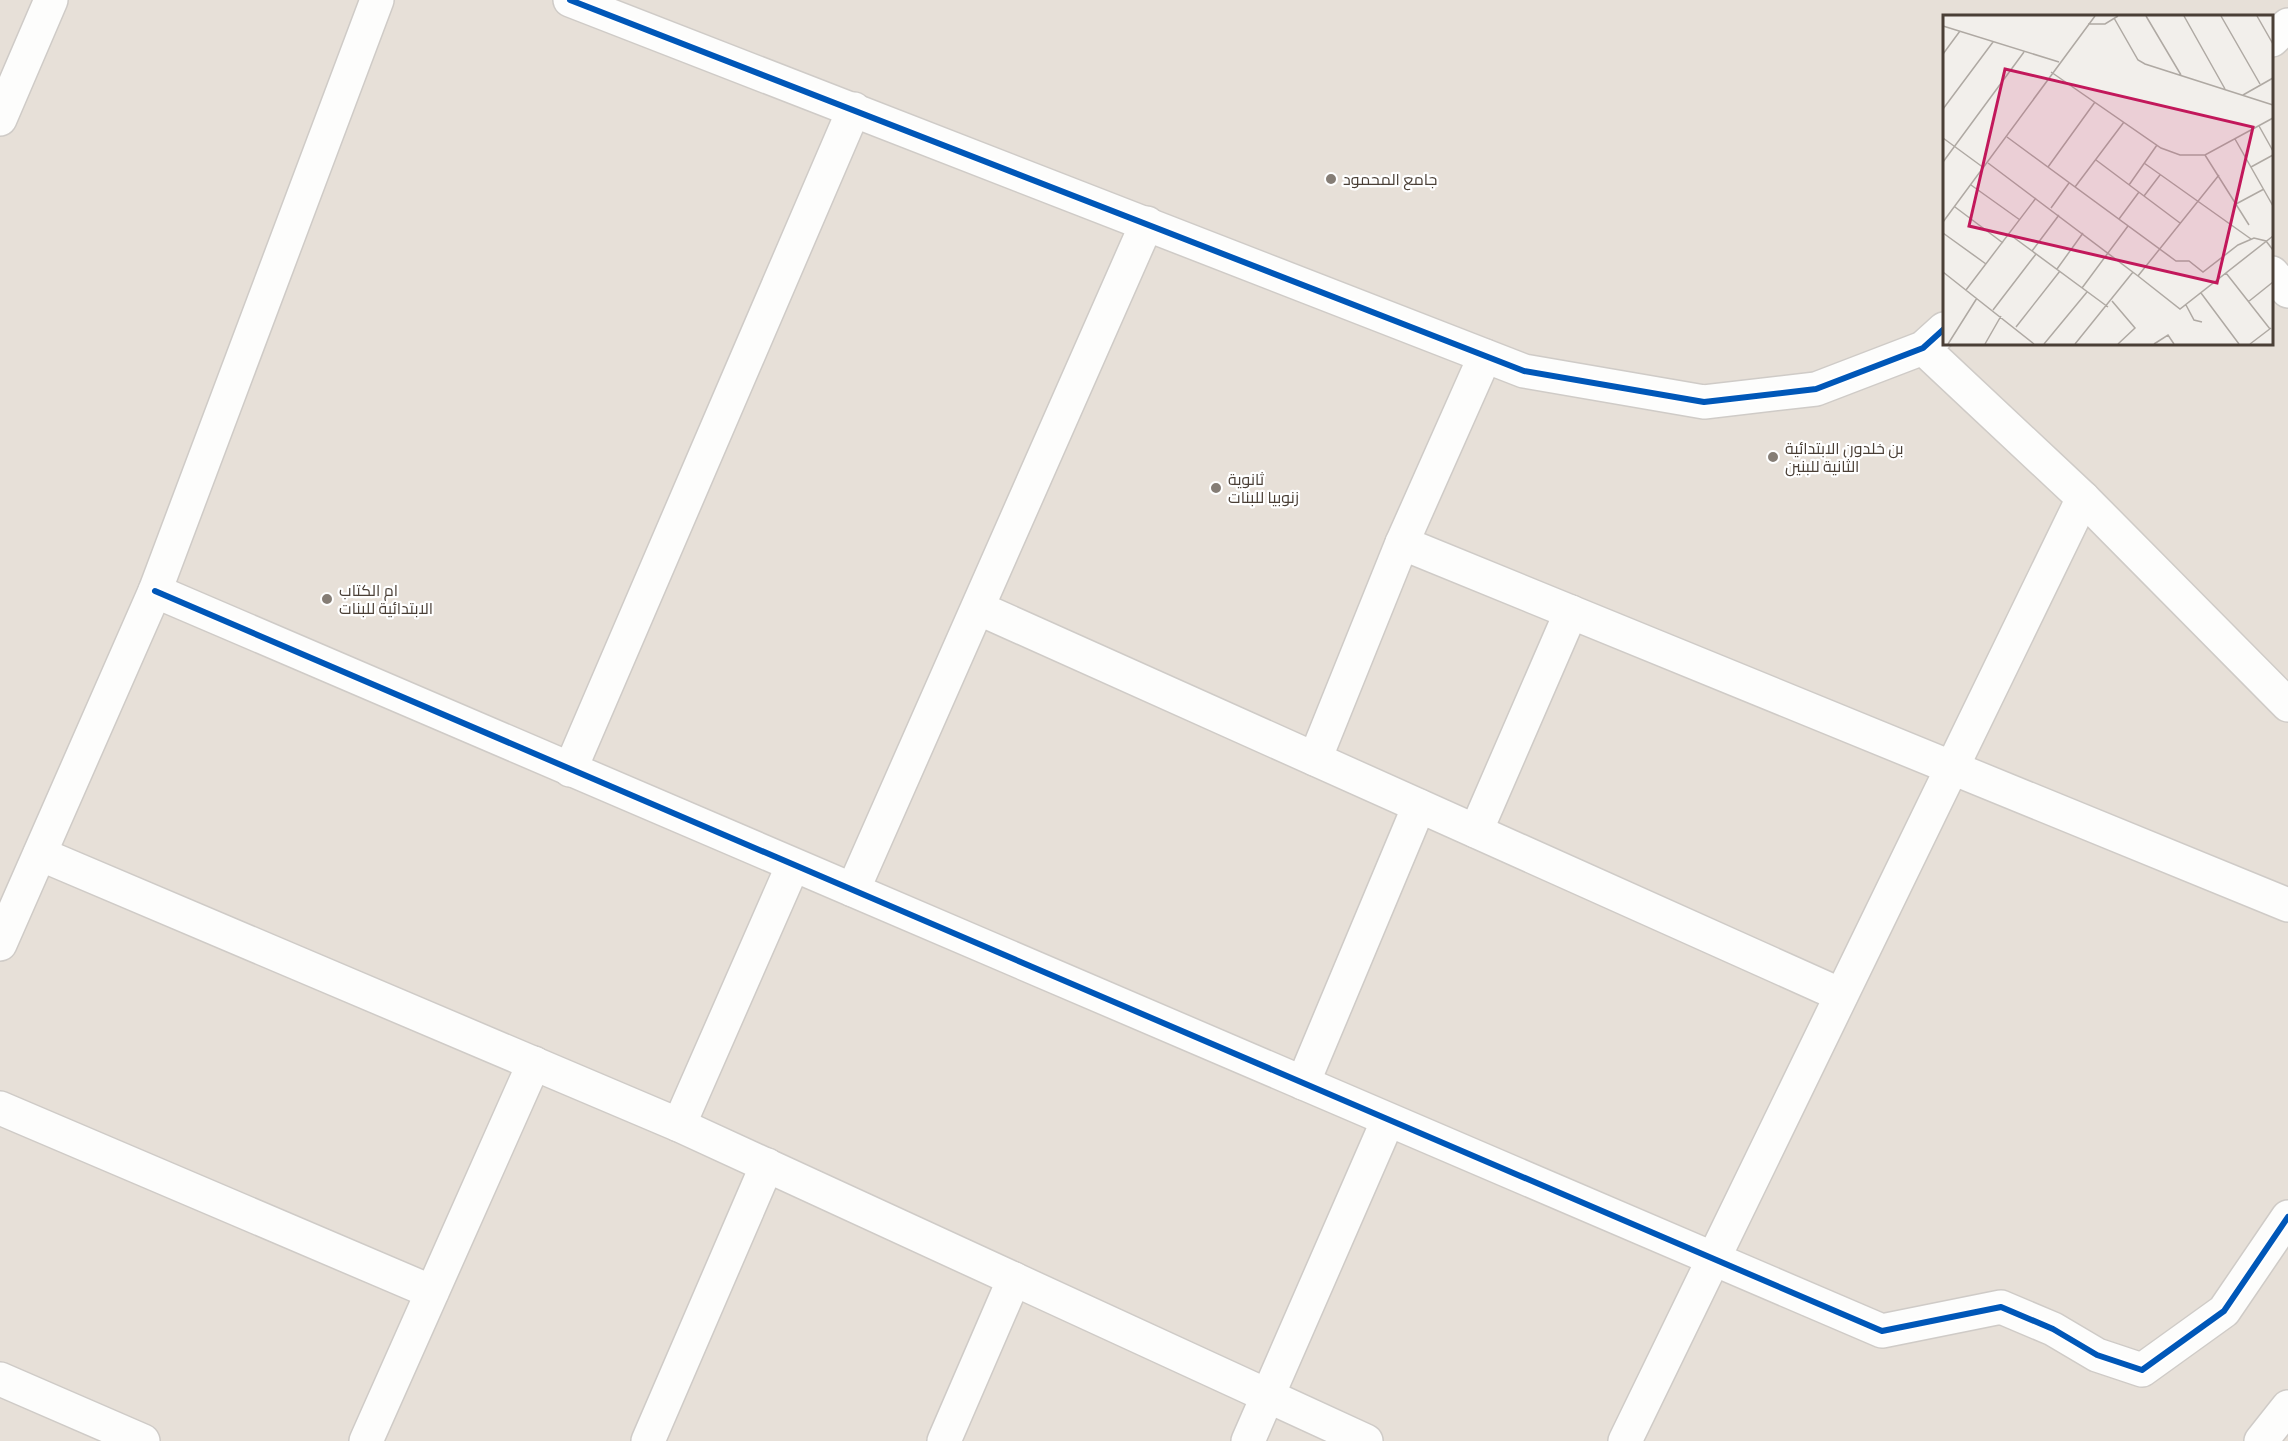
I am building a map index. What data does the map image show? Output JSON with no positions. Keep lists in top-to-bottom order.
{
  "places": [
    "جامع المحمود",
    "بن خلدون الابتدائية الثانية للبنين",
    "ثانوية زنوبيا للبنات",
    "ام الكتاب الابتدائية للبنات"
  ]
}
